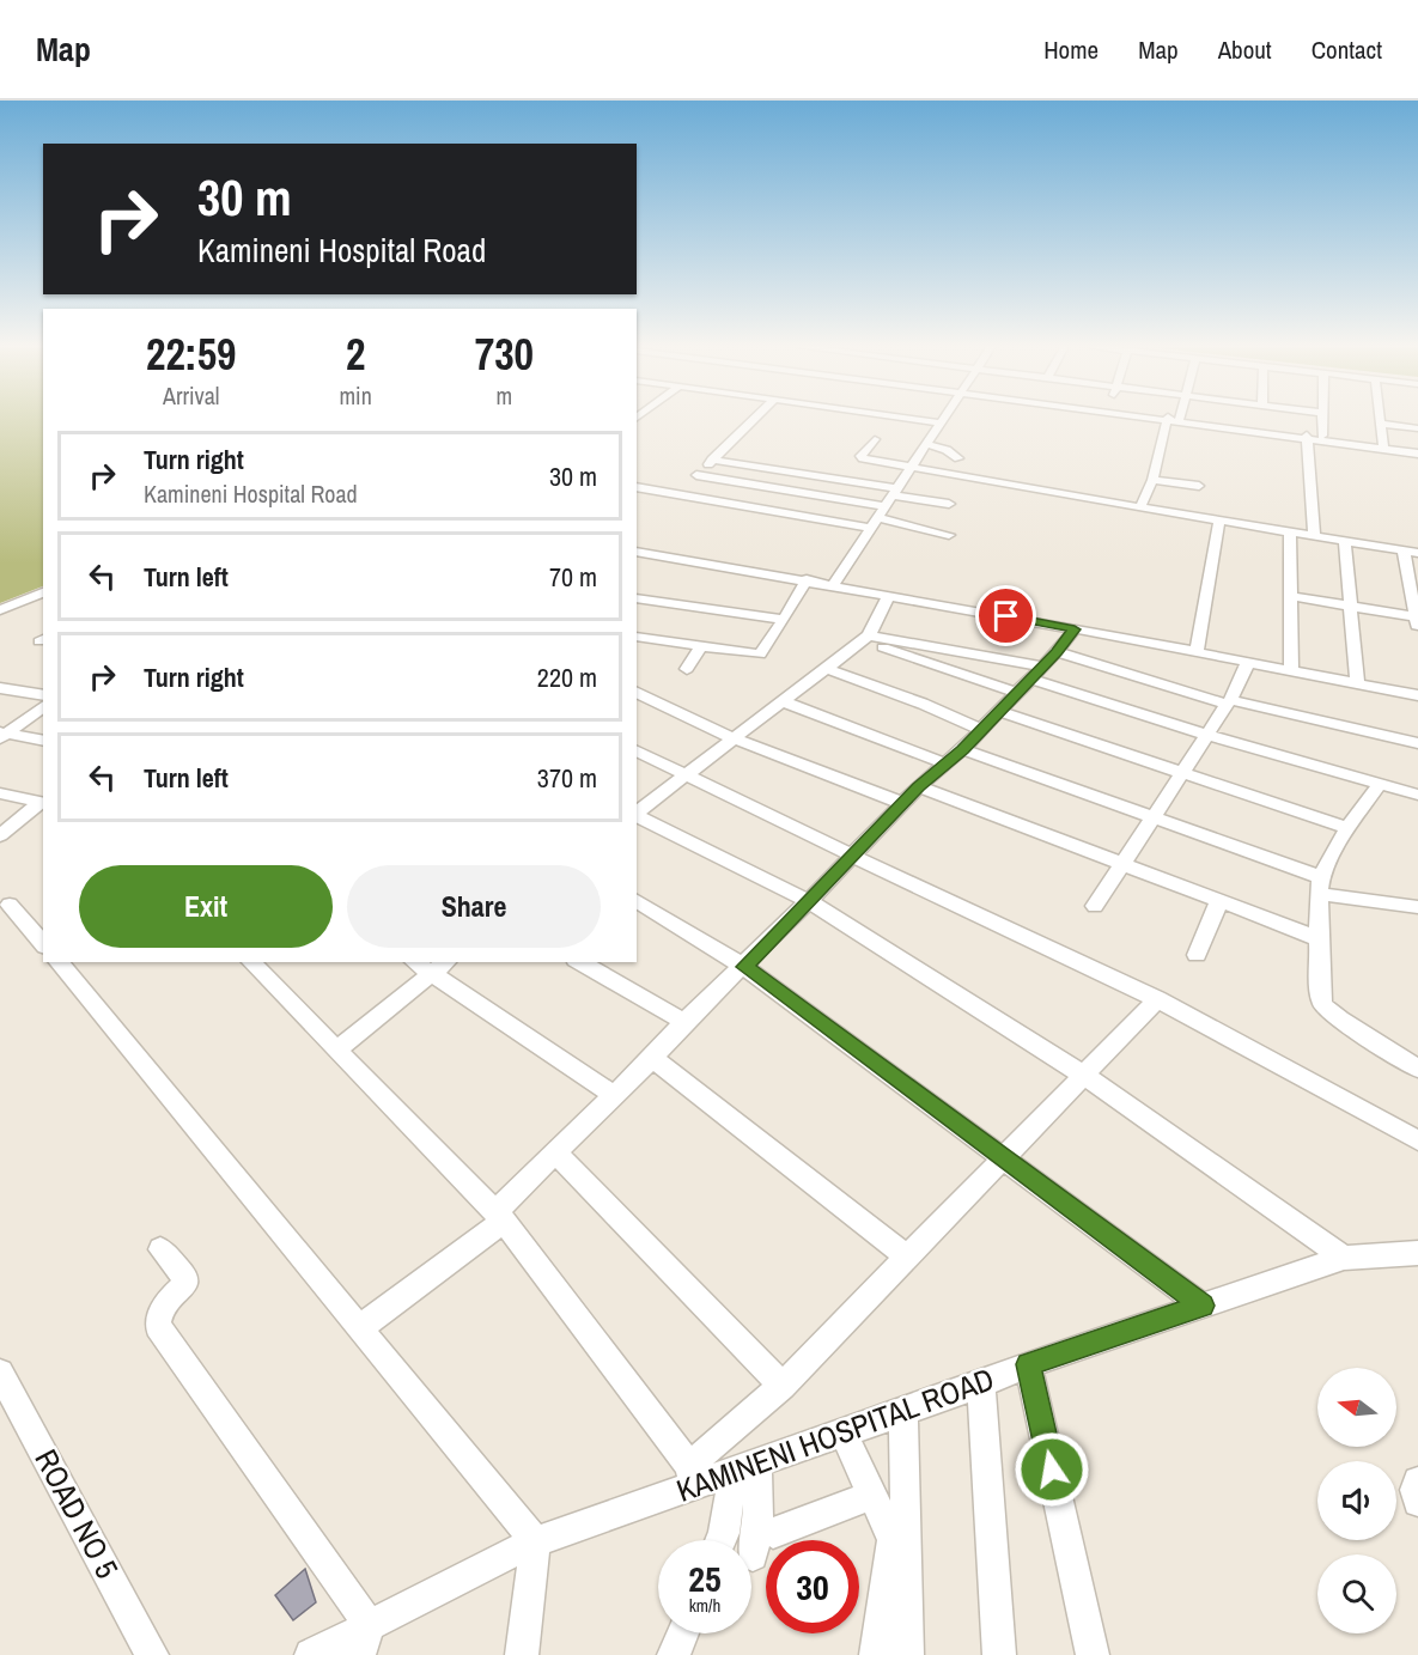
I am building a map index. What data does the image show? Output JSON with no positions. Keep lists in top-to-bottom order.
{
  "streets": {
    "street": ["KAMINENI HOSPITAL ROAD", "ROAD NO 5"]
  },
  "north": "left",
  "page": {
    "header": "Map",
    "nav": [
      "Home",
      "Map",
      "About",
      "Contact"
    ],
    "turn": ["30 m", "Kamineni Hospital Road"],
    "eta": [
      "22:59",
      "Arrival",
      "2",
      "min",
      "730",
      "m"
    ],
    "list": [
      {
        "name": "Turn right",
        "note": "Kamineni Hospital Road",
        "value": "30 m"
      },
      {
        "name": "Turn left",
        "value": "70 m"
      },
      {
        "name": "Turn right",
        "value": "220 m"
      },
      {
        "name": "Turn left",
        "value": "370 m"
      }
    ],
    "buttons": ["Exit", "Share"],
    "speed": "25 km/h",
    "limit": "30"
  }
}
